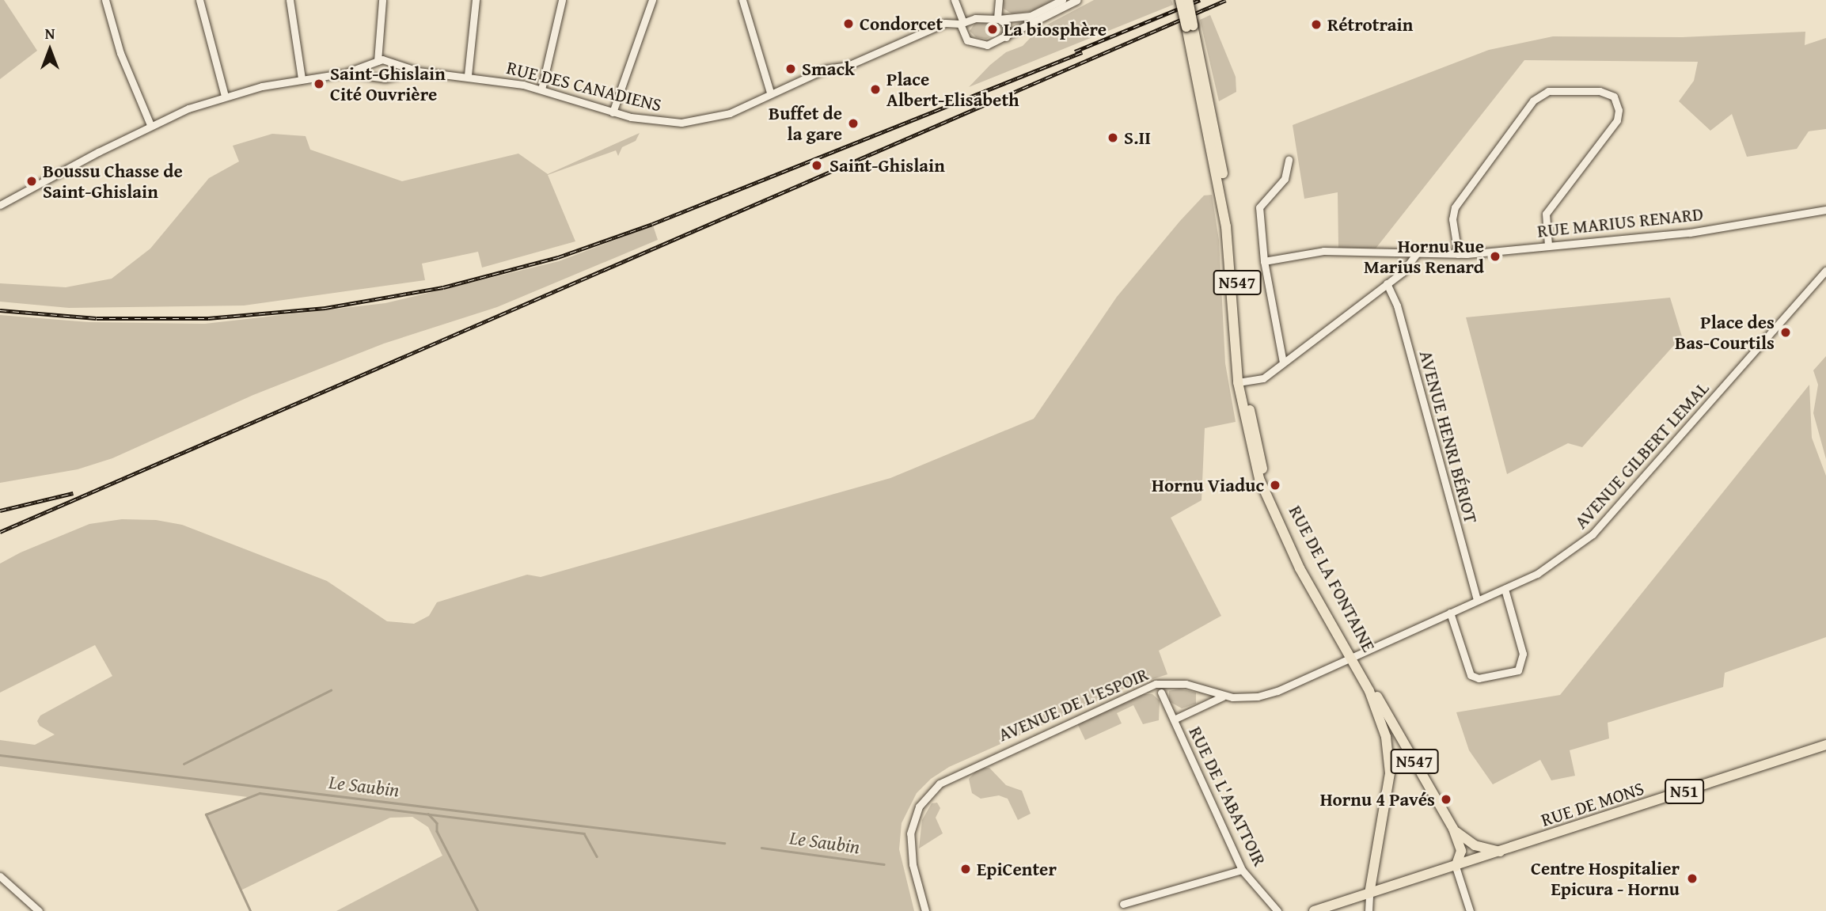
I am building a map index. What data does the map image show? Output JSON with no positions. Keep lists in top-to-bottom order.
{
  "streets": {
    "main road": [
      "N547",
      "RUE DE LA FONTAINE",
      "N51",
      "RUE DE MONS"
    ],
    "street": [
      "RUE DES CANADIENS",
      "RUE MARIUS RENARD",
      "AVENUE HENRI BÉRIOT",
      "AVENUE GILBERT LEMAL",
      "AVENUE DE L'ESPOIR",
      "RUE DE L'ABATTOIR"
    ]
  },
  "crossings": [
    ["N547", "RUE DE LA FONTAINE"],
    ["AVENUE HENRI BÉRIOT", "AVENUE GILBERT LEMAL"],
    ["AVENUE GILBERT LEMAL", "RUE DE LA FONTAINE"],
    ["AVENUE GILBERT LEMAL", "AVENUE DE L'ESPOIR"],
    ["RUE DE LA FONTAINE", "AVENUE DE L'ESPOIR"],
    ["RUE DE LA FONTAINE", "N51"],
    ["RUE DE LA FONTAINE", "RUE DE MONS"],
    ["AVENUE DE L'ESPOIR", "RUE DE L'ABATTOIR"],
    ["N51", "RUE DE MONS"]
  ],
  "water": ["Le Saubin"],
  "places": [
    "Condorcet",
    "Rétrotrain",
    "La biosphère",
    "Smack",
    "Saint-Ghislain Cité Ouvrière",
    "Place Albert-Elisabeth",
    "Buffet de la gare",
    "S.II",
    "Saint-Ghislain",
    "Boussu Chasse de Saint-Ghislain",
    "Hornu Rue Marius Renard",
    "Place des Bas-Courtils",
    "Hornu Viaduc",
    "Hornu 4 Pavés",
    "EpiCenter",
    "Centre Hospitalier Epicura - Hornu"
  ],
  "north": "top"
}
